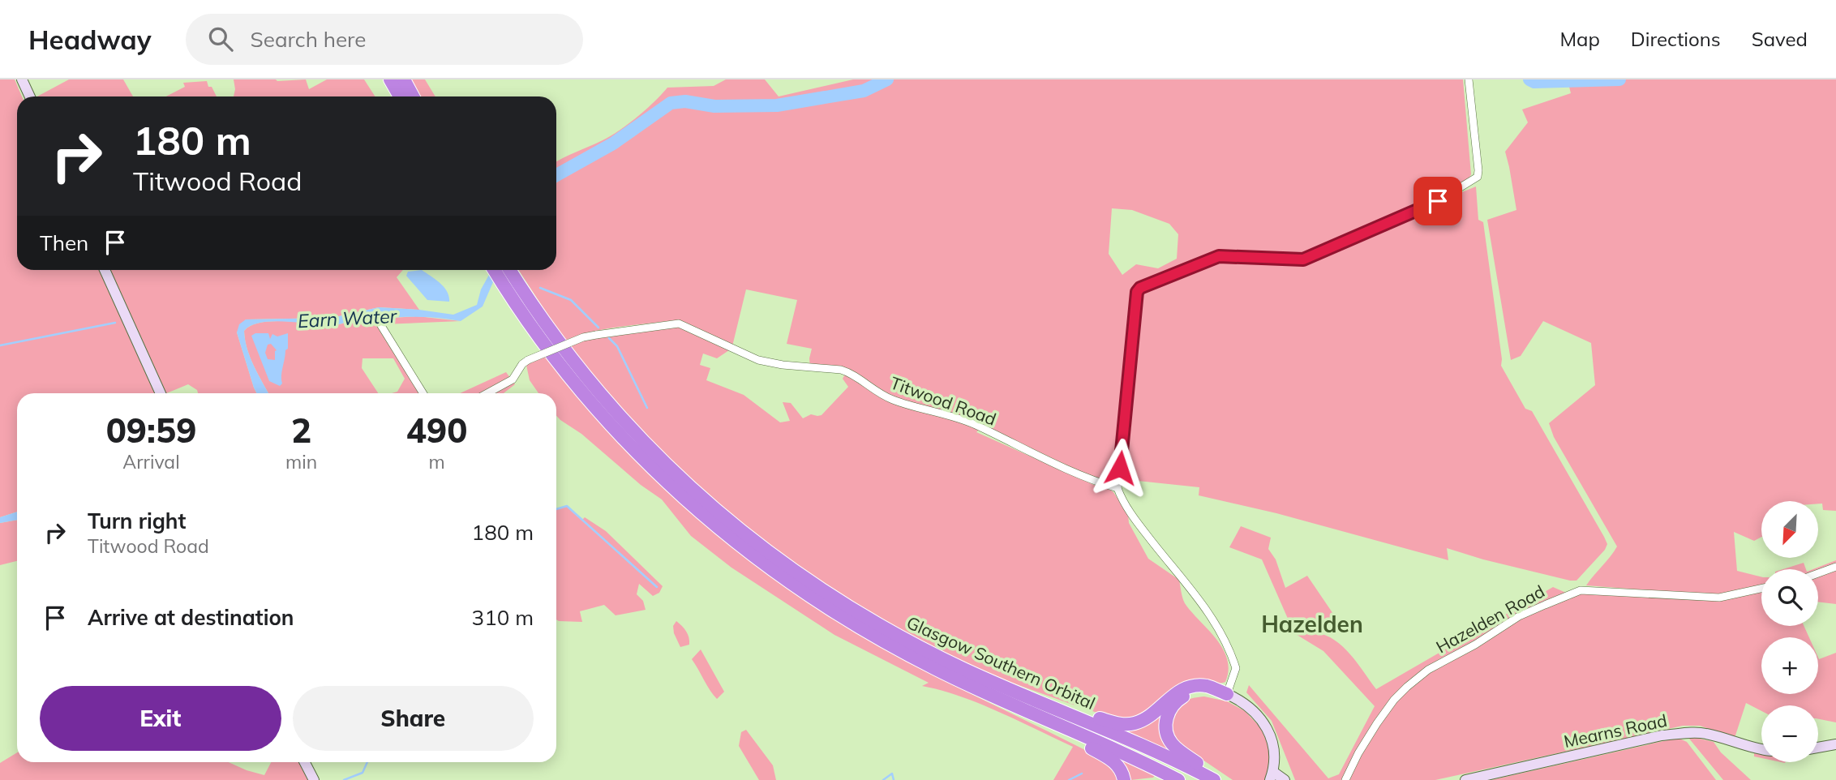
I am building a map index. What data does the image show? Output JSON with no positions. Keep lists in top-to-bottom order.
{
  "streets": {
    "highway": ["Glasgow Southern Orbital"],
    "street": ["Titwood Road", "Hazelden Road", "Mearns Road"]
  },
  "districts": ["Hazelden"],
  "water": ["Earn Water"],
  "north": "bottom left",
  "page": {
    "header": "Headway",
    "search": "Search here",
    "nav": ["Map", "Directions", "Saved"],
    "turn": ["180 m", "Titwood Road"],
    "then": "Then",
    "eta": [
      "09:59",
      "Arrival",
      "2",
      "min",
      "490",
      "m"
    ],
    "list": [
      {
        "name": "Turn right",
        "note": "Titwood Road",
        "value": "180 m"
      },
      {
        "name": "Arrive at destination",
        "value": "310 m"
      }
    ],
    "map_buttons": ["+", "−"],
    "buttons": ["Exit", "Share"]
  }
}
